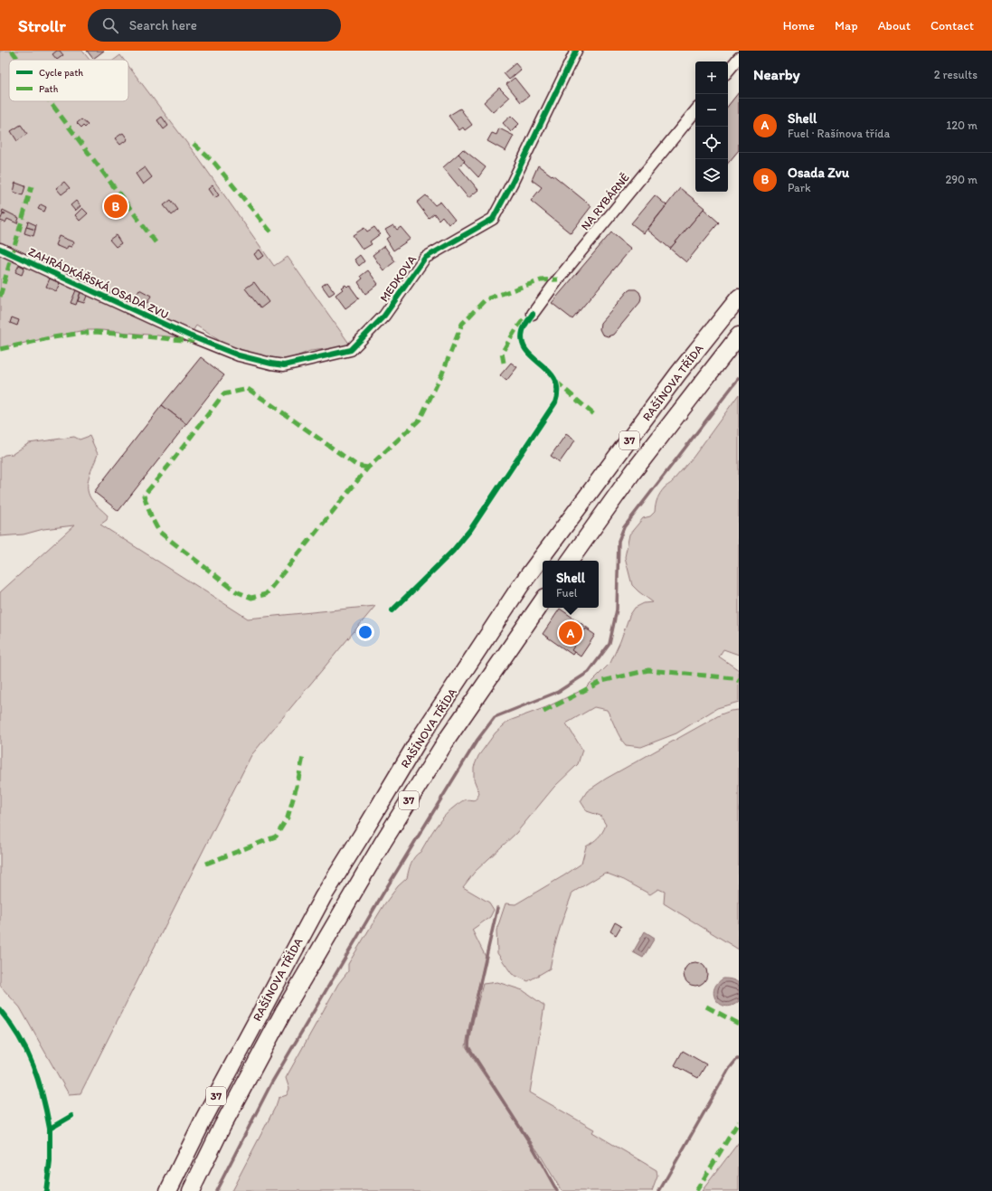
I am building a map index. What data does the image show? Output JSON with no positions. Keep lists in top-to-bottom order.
{
  "streets": {
    "main road": ["RAŠÍNOVA TŘÍDA", "37"],
    "street": ["NA RYBÁRNĚ", "MEDKOVA", "ZAHRÁDKÁŘSKÁ OSADA ZVU"]
  },
  "crossings": [
    ["MEDKOVA", "ZAHRÁDKÁŘSKÁ OSADA ZVU"]
  ],
  "legend": ["Cycle path", "Path"],
  "page": {
    "header": "Strollr",
    "search": "Search here",
    "nav": [
      "Home",
      "Map",
      "About",
      "Contact"
    ],
    "heading": ["Nearby", "2 results"],
    "map_buttons": ["+", "−"],
    "list": [
      {
        "mark": "A",
        "name": "Shell",
        "note": "Fuel · Rašínova třída",
        "value": "120 m"
      },
      {
        "mark": "B",
        "name": "Osada Zvu",
        "note": "Park",
        "value": "290 m"
      }
    ],
    "pins": ["B", "A"],
    "popup": ["Shell", "Fuel"]
  }
}
